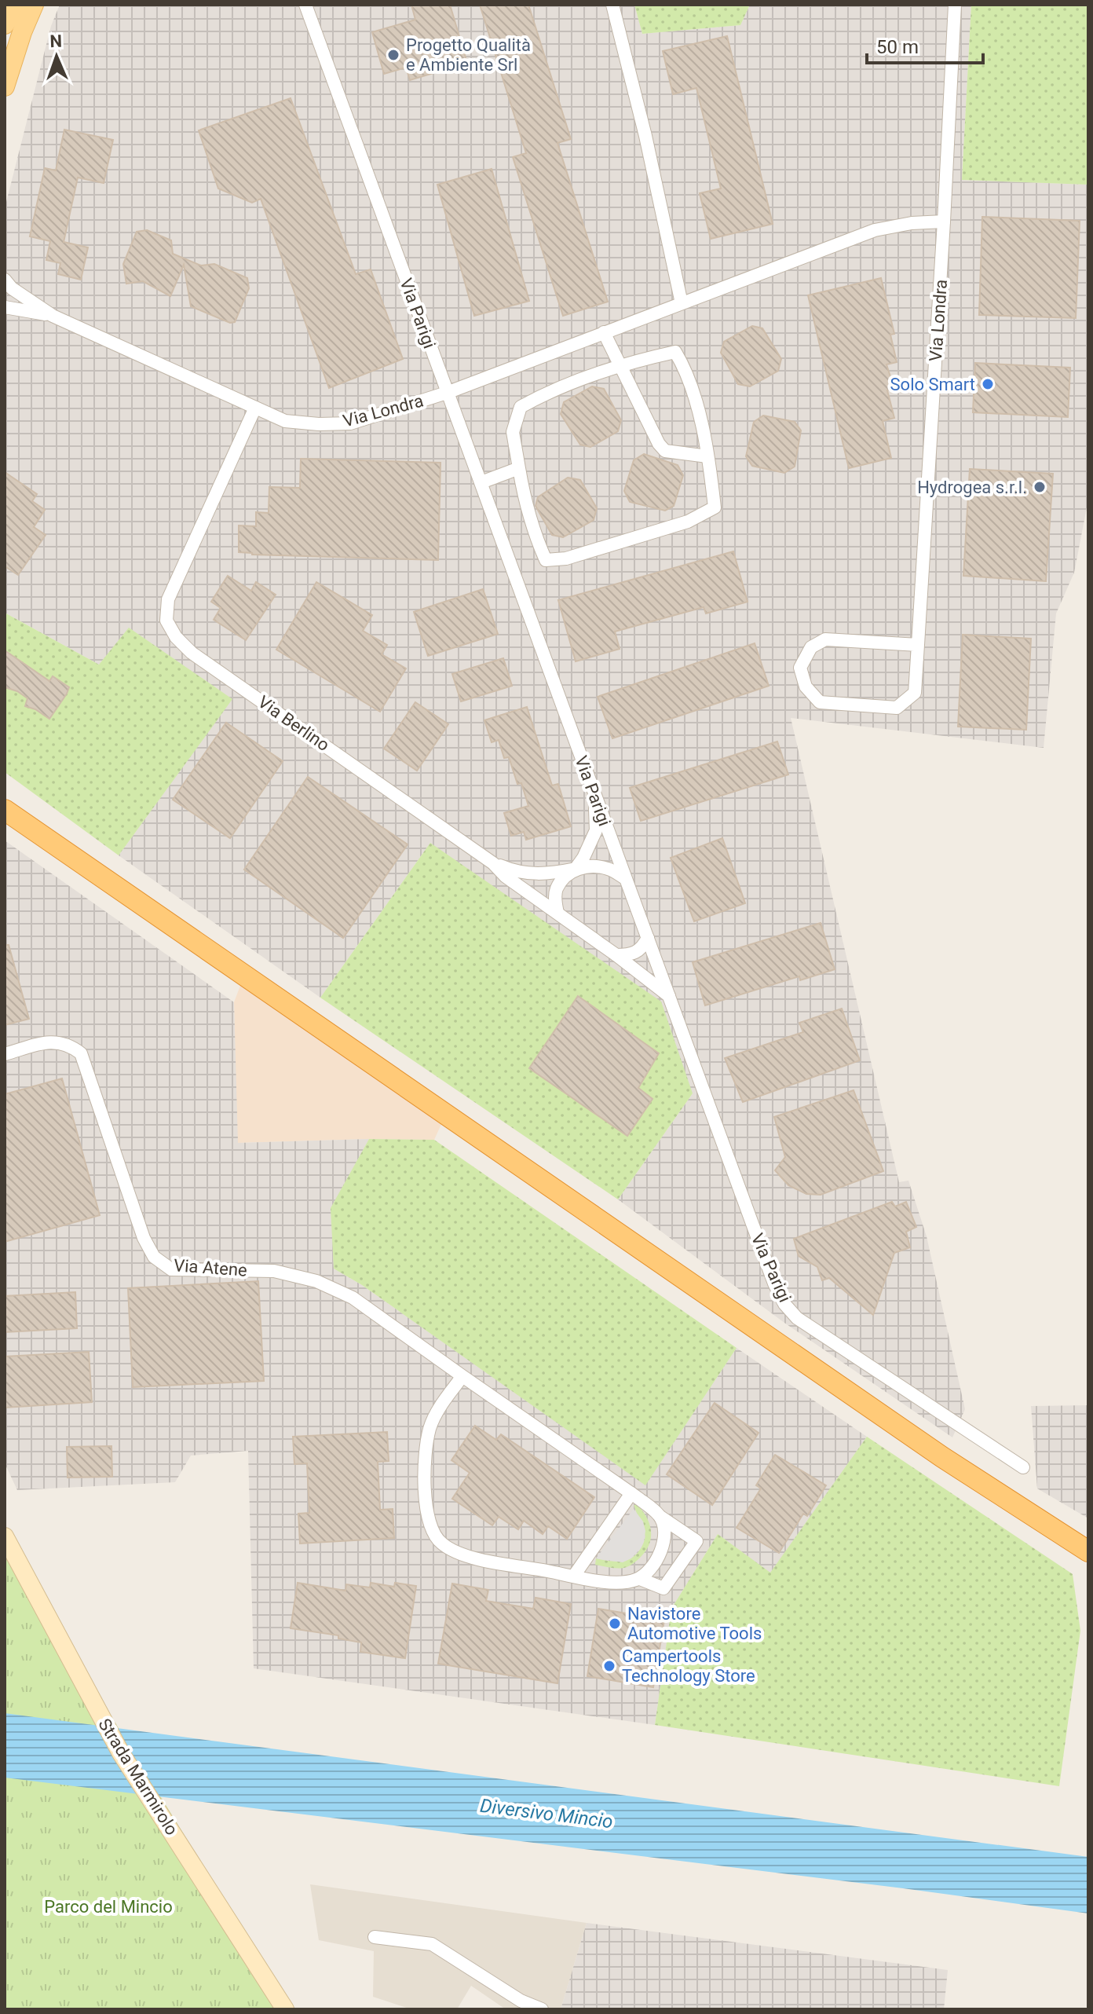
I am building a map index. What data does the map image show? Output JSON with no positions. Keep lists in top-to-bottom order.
{
  "streets": {
    "main road": ["Strada Marmirolo"],
    "street": [
      "Via Parigi",
      "Via Londra",
      "Via Berlino",
      "Via Atene"
    ]
  },
  "crossings": [
    ["Via Parigi", "Via Londra"],
    ["Via Parigi", "Via Berlino"],
    ["Via Londra", "Via Berlino"]
  ],
  "water": ["Diversivo Mincio"],
  "parks": ["Parco del Mincio"],
  "places": [
    "Progetto Qualità e Ambiente Srl",
    "Solo Smart",
    "Hydrogea s.r.l.",
    "Navistore Automotive Tools",
    "Campertools Technology Store"
  ],
  "scale_bar": "50 m",
  "north": "top"
}
